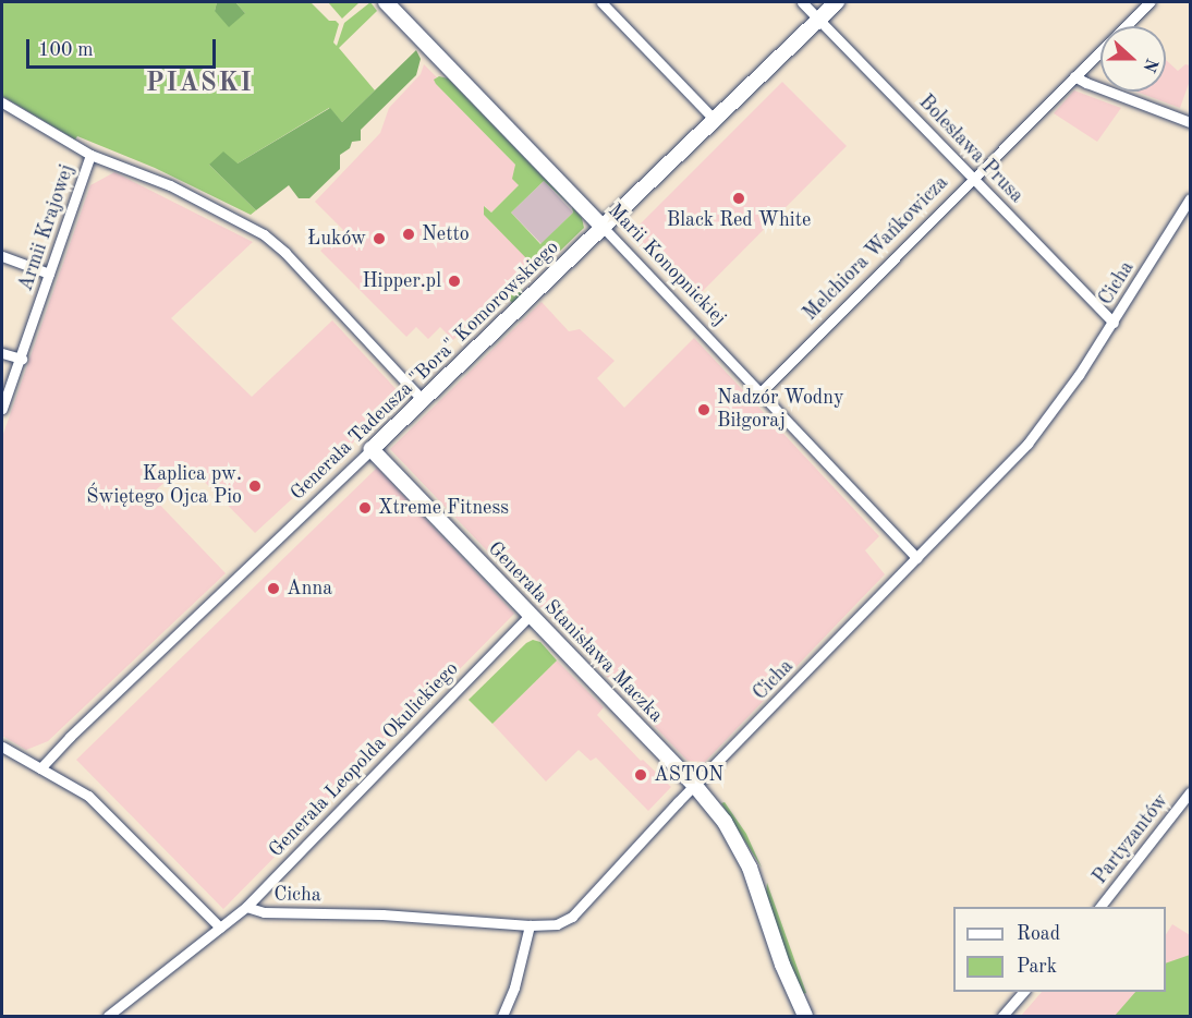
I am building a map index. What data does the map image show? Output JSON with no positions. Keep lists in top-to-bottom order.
{
  "streets": {
    "street": [
      "Bolesława Prusa",
      "Armii Krajowej",
      "Melchiora Wańkowicza",
      "Marii Konopnickiej",
      "Cicha",
      "Generała Tadeusza \"Bora\" Komorowskiego",
      "Generała Stanisława Maczka",
      "Generała Leopolda Okulickiego",
      "Partyzantów"
    ]
  },
  "crossings": [
    ["Bolesława Prusa", "Melchiora Wańkowicza"],
    ["Bolesława Prusa", "Cicha"],
    ["Bolesława Prusa", "Generała Tadeusza \"Bora\" Komorowskiego"],
    ["Melchiora Wańkowicza", "Marii Konopnickiej"],
    ["Marii Konopnickiej", "Cicha"],
    ["Marii Konopnickiej", "Generała Tadeusza \"Bora\" Komorowskiego"],
    ["Cicha", "Generała Stanisława Maczka"],
    ["Cicha", "Generała Leopolda Okulickiego"],
    ["Generała Tadeusza \"Bora\" Komorowskiego", "Generała Stanisława Maczka"],
    ["Generała Stanisława Maczka", "Generała Leopolda Okulickiego"]
  ],
  "districts": ["PIASKI"],
  "places": [
    "Black Red White",
    "Netto",
    "Łuków",
    "Hipper.pl",
    "Nadzór Wodny Biłgoraj",
    "Kaplica pw. Świętego Ojca Pio",
    "Xtreme Fitness",
    "Anna",
    "ASTON"
  ],
  "legend": ["Road", "Park"],
  "scale_bar": "100 m",
  "north": "right"
}
